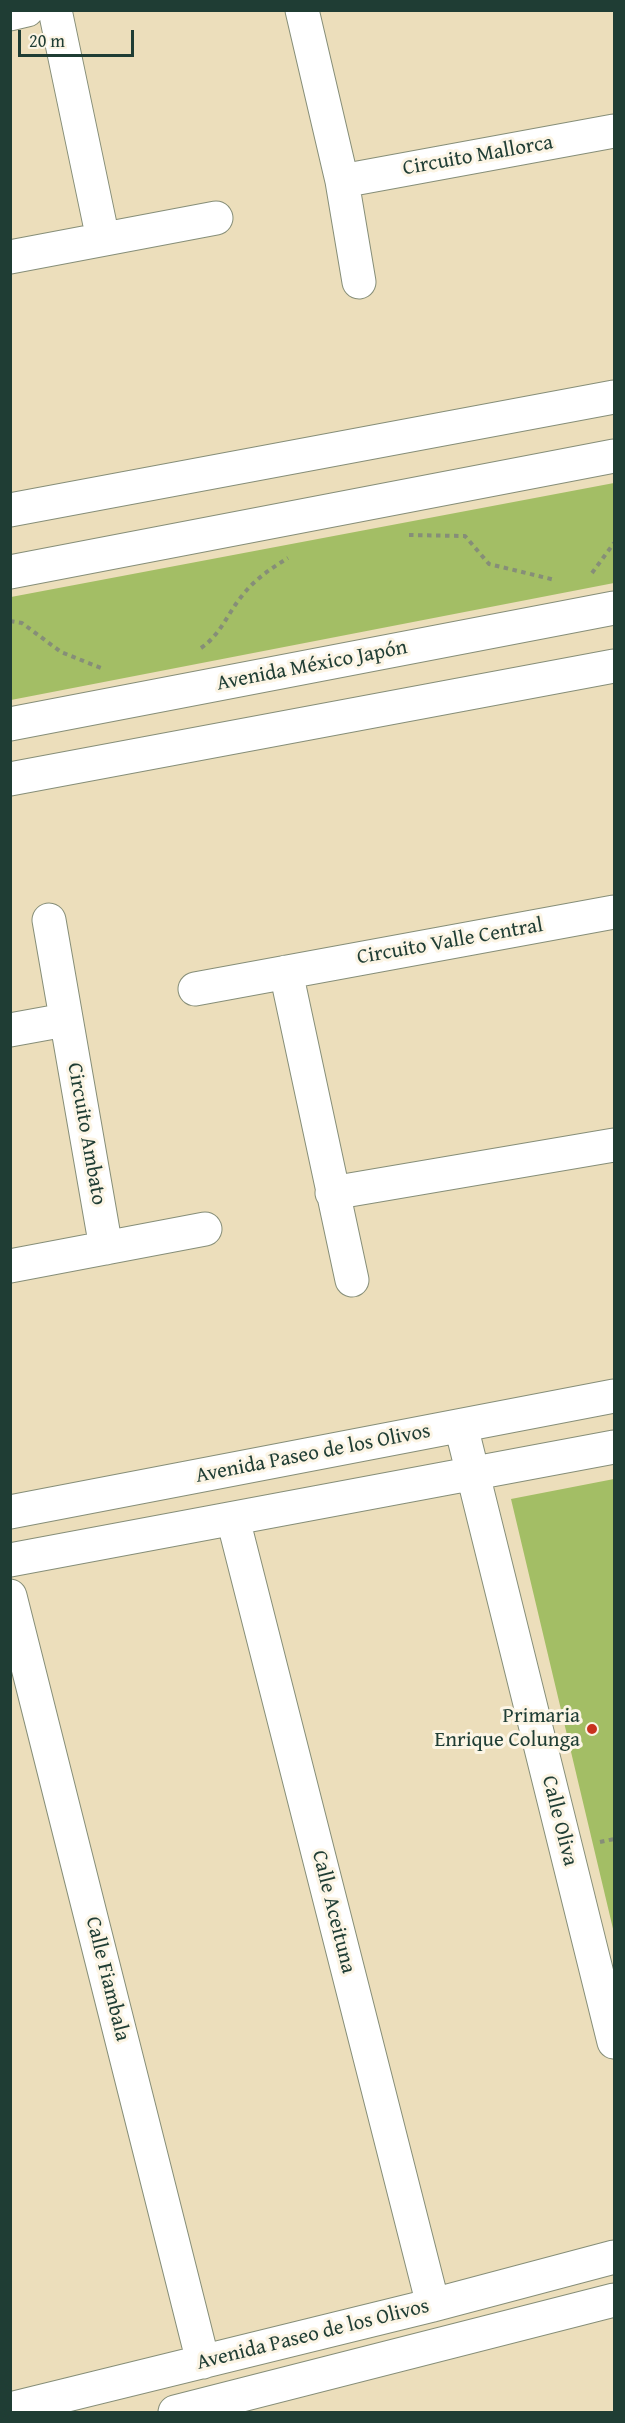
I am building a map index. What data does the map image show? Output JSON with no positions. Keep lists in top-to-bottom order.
{
  "streets": {
    "street": [
      "Circuito Mallorca",
      "Avenida México Japón",
      "Circuito Valle Central",
      "Circuito Ambato",
      "Avenida Paseo de los Olivos",
      "Calle Oliva",
      "Calle Aceituna",
      "Calle Fiambala"
    ]
  },
  "crossings": [
    ["Avenida Paseo de los Olivos", "Calle Oliva"],
    ["Avenida Paseo de los Olivos", "Calle Aceituna"],
    ["Avenida Paseo de los Olivos", "Calle Fiambala"]
  ],
  "places": ["Primaria Enrique Colunga"],
  "scale_bar": "20 m"
}
